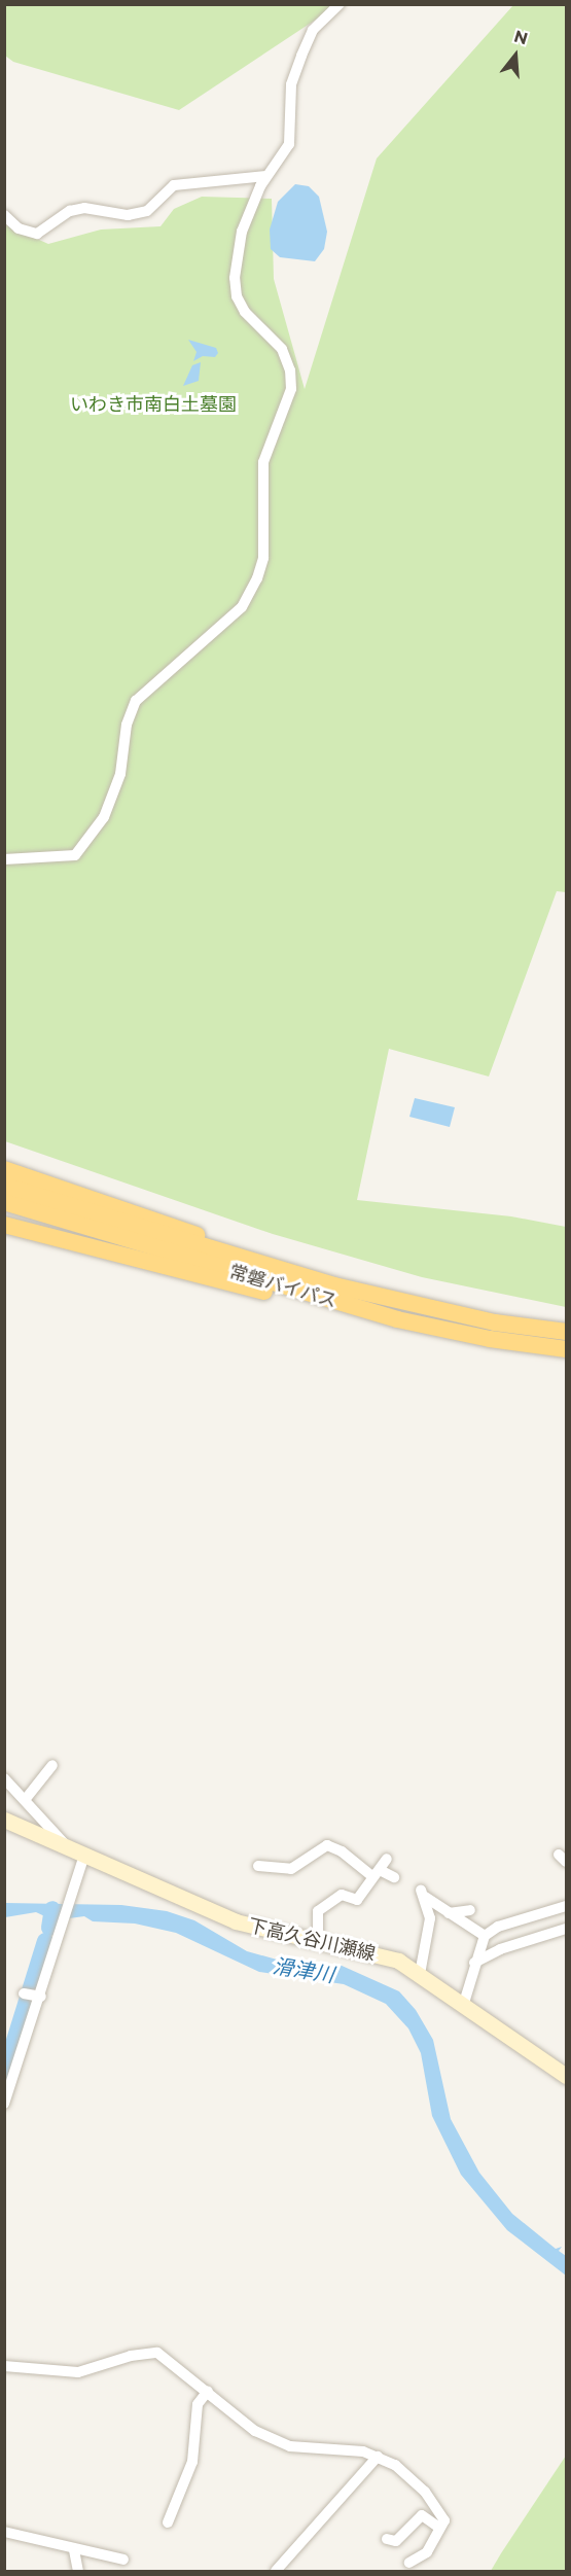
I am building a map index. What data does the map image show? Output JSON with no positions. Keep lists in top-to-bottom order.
{
  "streets": {
    "highway": ["常磐バイパス"],
    "main road": ["下高久谷川瀬線"]
  },
  "water": ["滑津川"],
  "parks": ["いわき市南白土墓園"],
  "north": "top"
}
